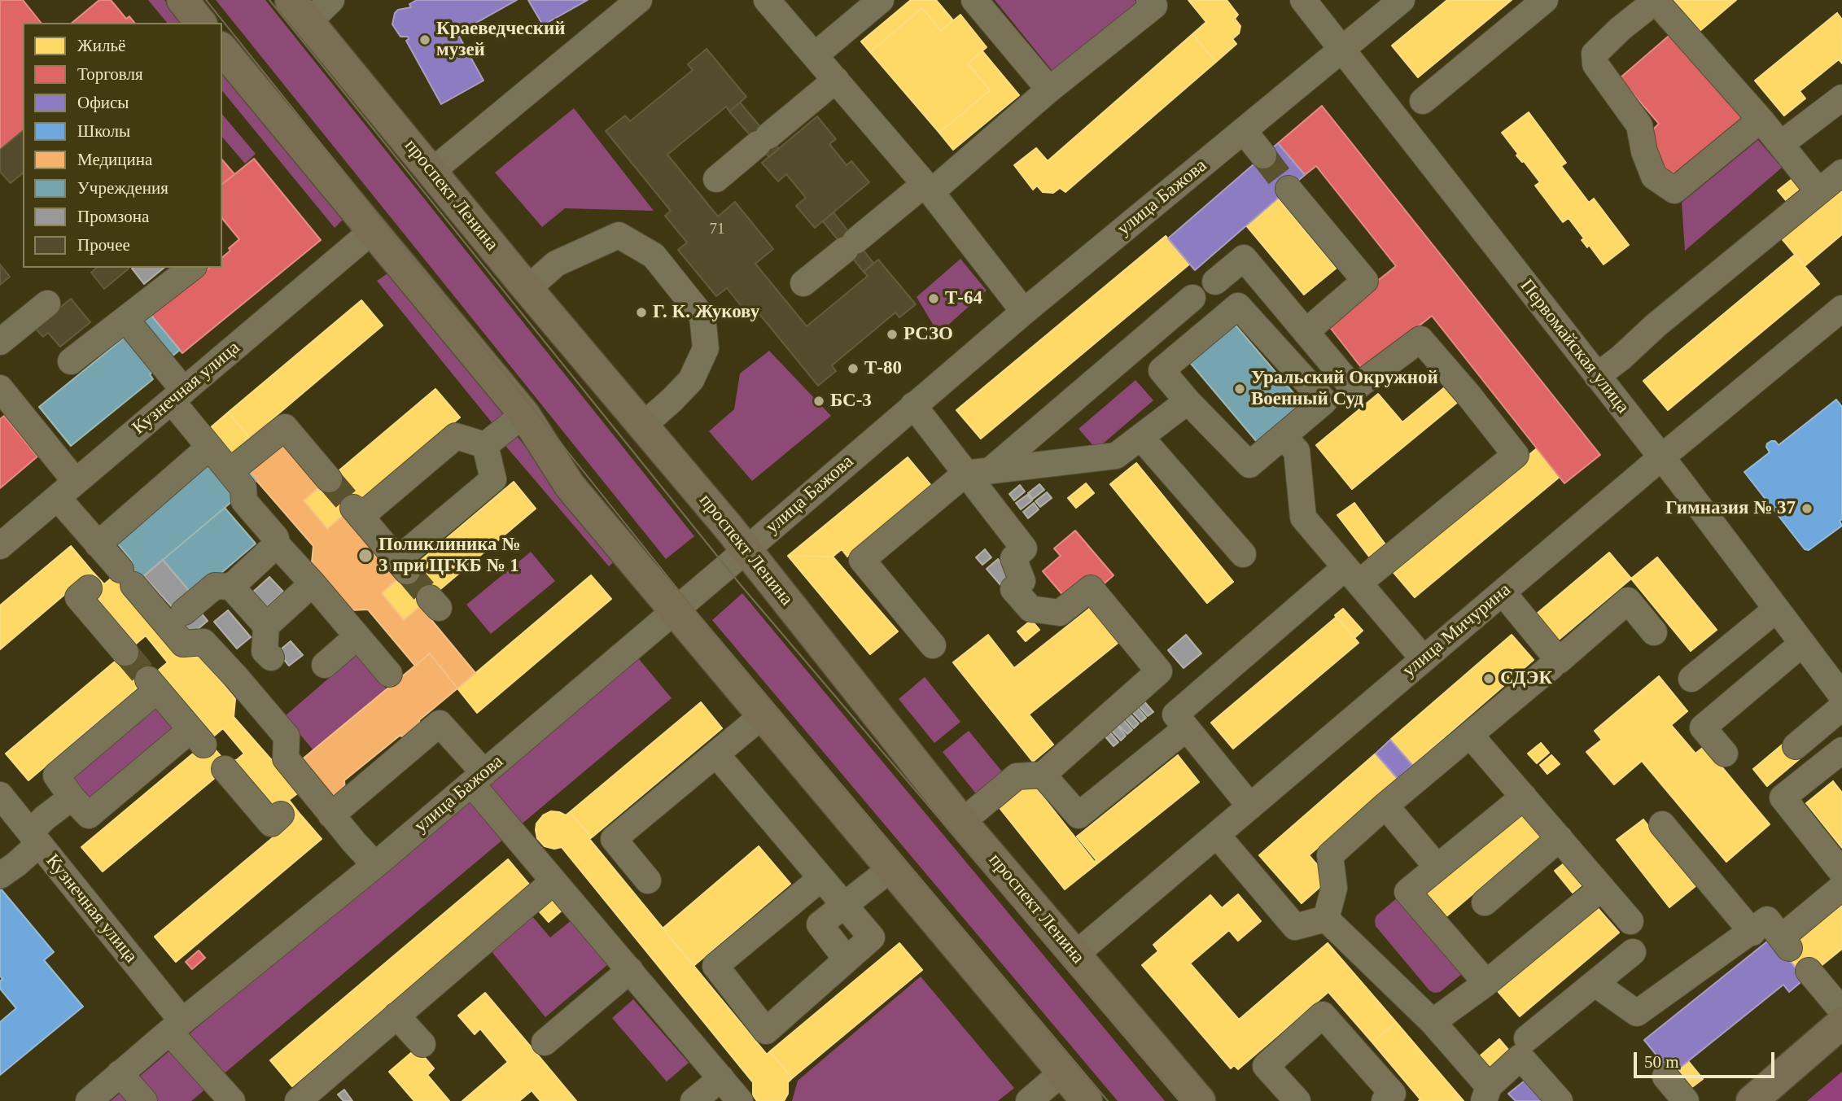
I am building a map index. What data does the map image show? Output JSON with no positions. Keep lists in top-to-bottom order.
{
  "streets": {
    "main road": ["проспект Ленина"],
    "street": [
      "улица Бажова",
      "Первомайская улица",
      "Кузнечная улица",
      "улица Мичурина"
    ]
  },
  "crossings": [
    ["проспект Ленина", "улица Бажова"],
    ["проспект Ленина", "улица Мичурина"],
    ["улица Бажова", "Первомайская улица"],
    ["улица Бажова", "Кузнечная улица"],
    ["Первомайская улица", "улица Мичурина"]
  ],
  "places": [
    "Краеведческий музей",
    "Т-64",
    "Г. К. Жукову",
    "РСЗО",
    "Т-80",
    "Уральский Окружной Военный Суд",
    "БС-3",
    "Гимназия № 37",
    "Поликлиника № 3 при ЦГКБ № 1",
    "СДЭК"
  ],
  "house_numbers": ["71"],
  "legend": [
    "Жильё",
    "Торговля",
    "Офисы",
    "Школы",
    "Медицина",
    "Учреждения",
    "Промзона",
    "Прочее"
  ],
  "scale_bar": "50 m"
}
